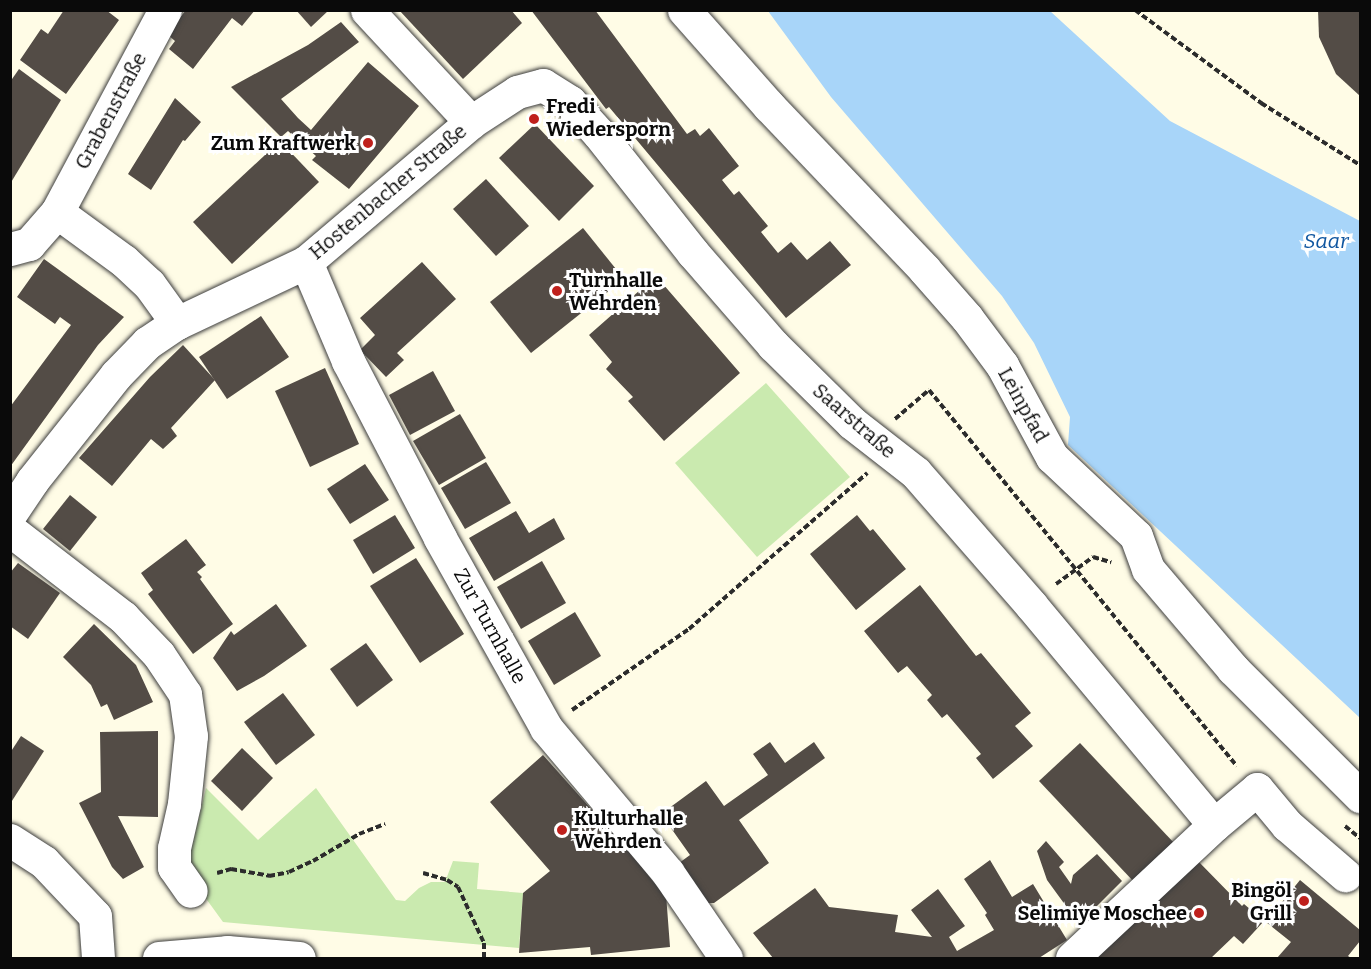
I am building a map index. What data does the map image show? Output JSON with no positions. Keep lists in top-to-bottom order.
{
  "streets": {
    "street": [
      "Grabenstraße",
      "Hostenbacher Straße",
      "Leinpfad",
      "Saarstraße",
      "Zur Turnhalle"
    ]
  },
  "crossings": [
    ["Hostenbacher Straße", "Saarstraße"],
    ["Hostenbacher Straße", "Zur Turnhalle"]
  ],
  "water": ["Saar"],
  "places": [
    "Fredi Wiedersporn",
    "Zum Kraftwerk",
    "Turnhalle Wehrden",
    "Kulturhalle Wehrden",
    "Bingöl Grill",
    "Selimiye Moschee"
  ]
}
